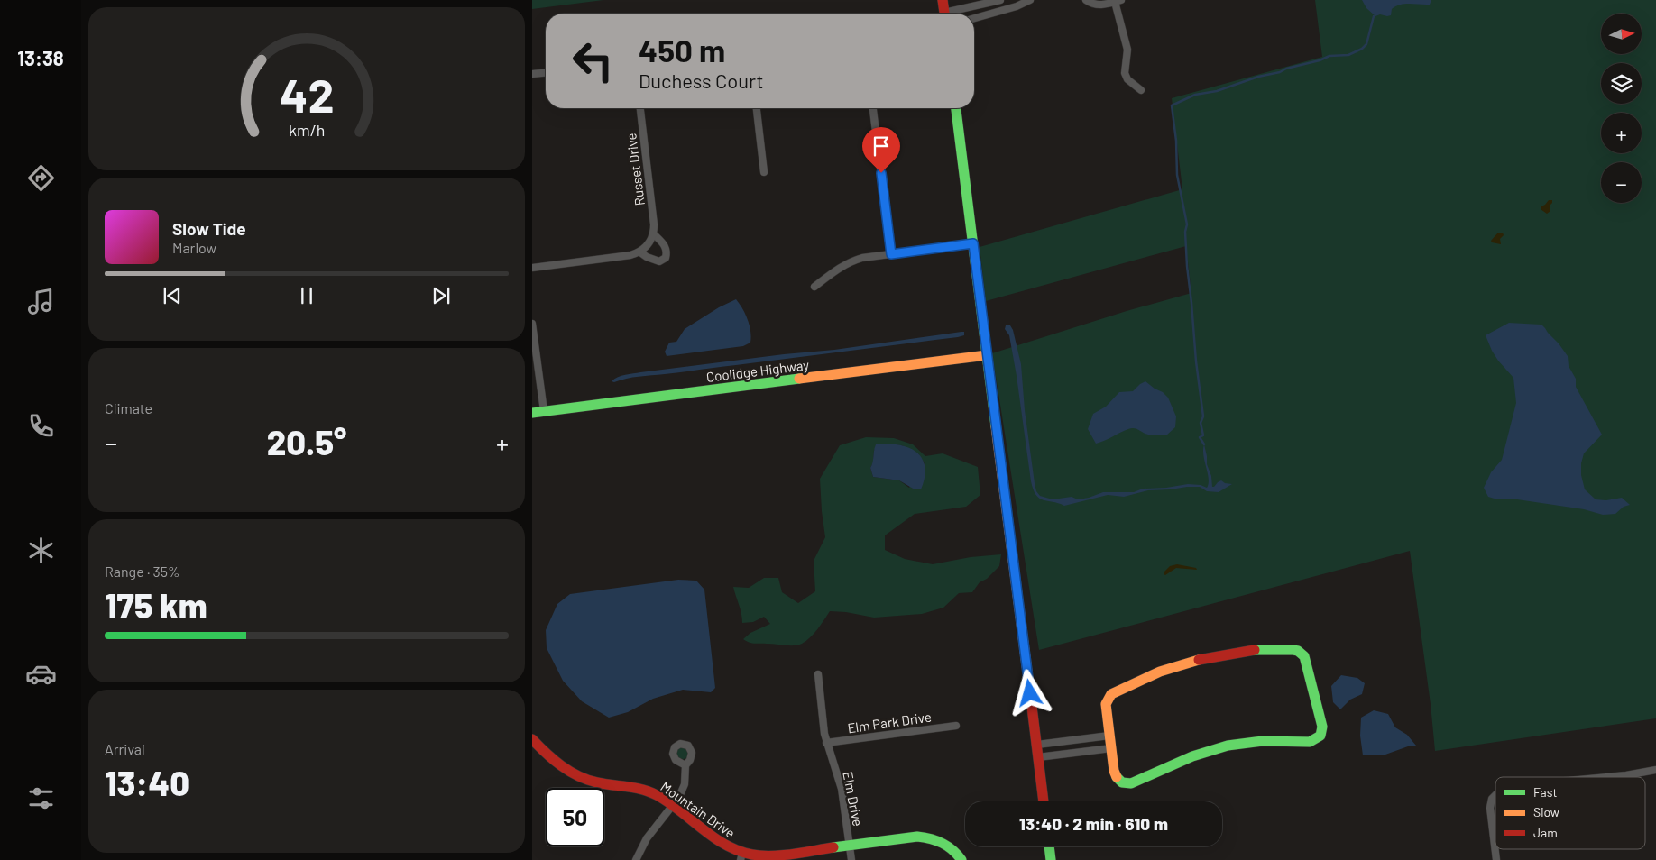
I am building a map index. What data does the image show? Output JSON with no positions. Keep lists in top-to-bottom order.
{
  "streets": {
    "street": [
      "Russet Drive",
      "Coolidge Highway",
      "Elm Park Drive",
      "Elm Drive",
      "Mountain Drive"
    ]
  },
  "crossings": [
    ["Elm Park Drive", "Elm Drive"],
    ["Elm Drive", "Mountain Drive"]
  ],
  "legend": ["Fast", "Slow", "Jam"],
  "north": "right",
  "page": {
    "tabs": "13:38",
    "map_buttons": ["+", "−"],
    "turn": ["450 m", "Duchess Court"],
    "song": ["Slow Tide", "Marlow"],
    "tile": [
      "Climate",
      ["Range · 35%", "175 km"],
      ["Arrival", "13:40"]
    ],
    "heat": ["−", "20.5°", "+"],
    "limit": "50",
    "trip": "13:40 · 2 min · 610 m",
    "gauge": ["42", "km/h"]
  }
}
